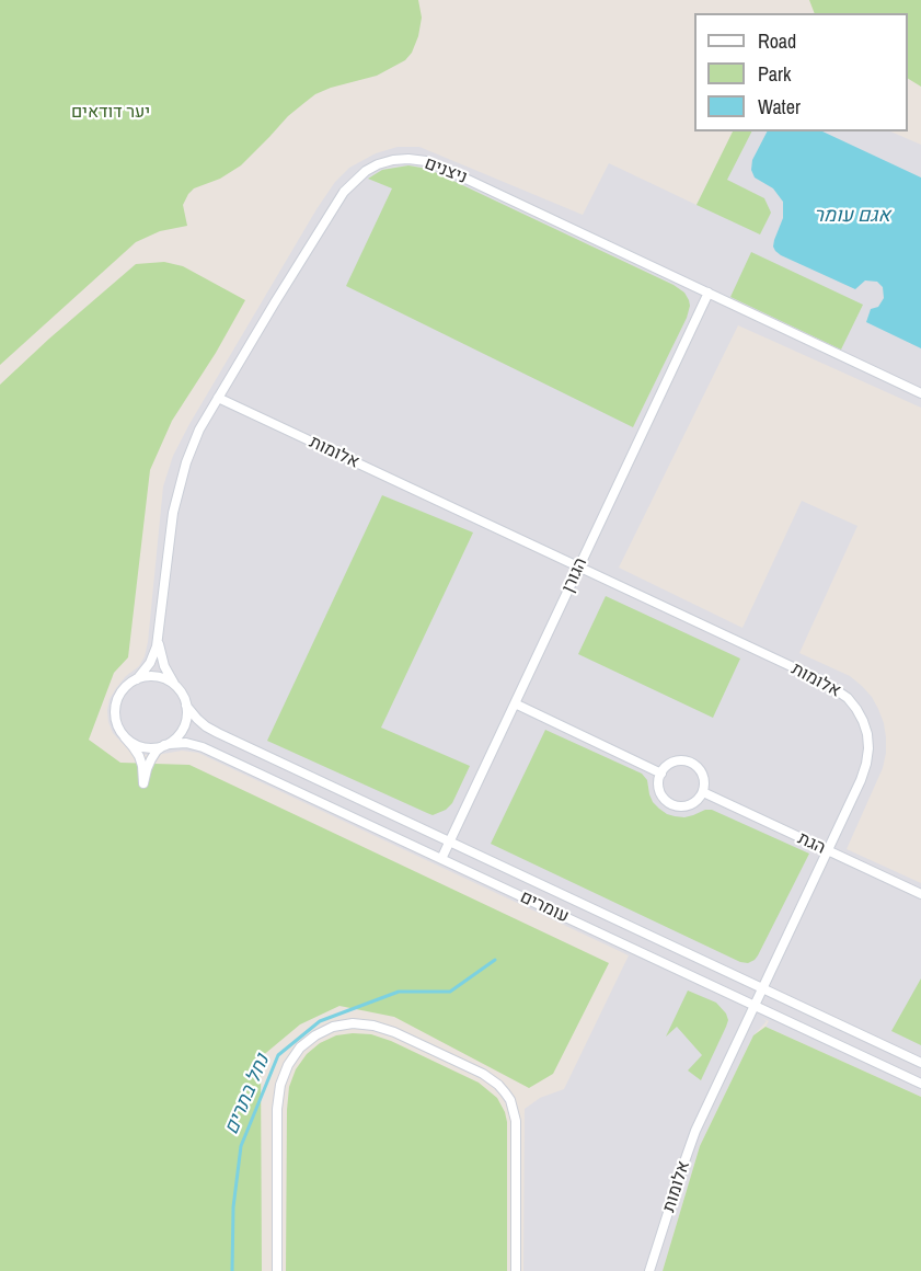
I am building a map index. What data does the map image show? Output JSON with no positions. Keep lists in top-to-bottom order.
{
  "streets": {
    "street": [
      "ניצנים",
      "אלומות",
      "הגורן",
      "הגת",
      "עומרים"
    ]
  },
  "crossings": [
    ["ניצנים", "אלומות"],
    ["ניצנים", "הגורן"],
    ["ניצנים", "עומרים"],
    ["אלומות", "הגורן"],
    ["אלומות", "הגת"],
    ["אלומות", "עומרים"],
    ["הגורן", "עומרים"]
  ],
  "water": ["אגם עומר", "נחל בתרים"],
  "parks": ["יער דודאים"],
  "legend": ["Road", "Park", "Water"]
}
